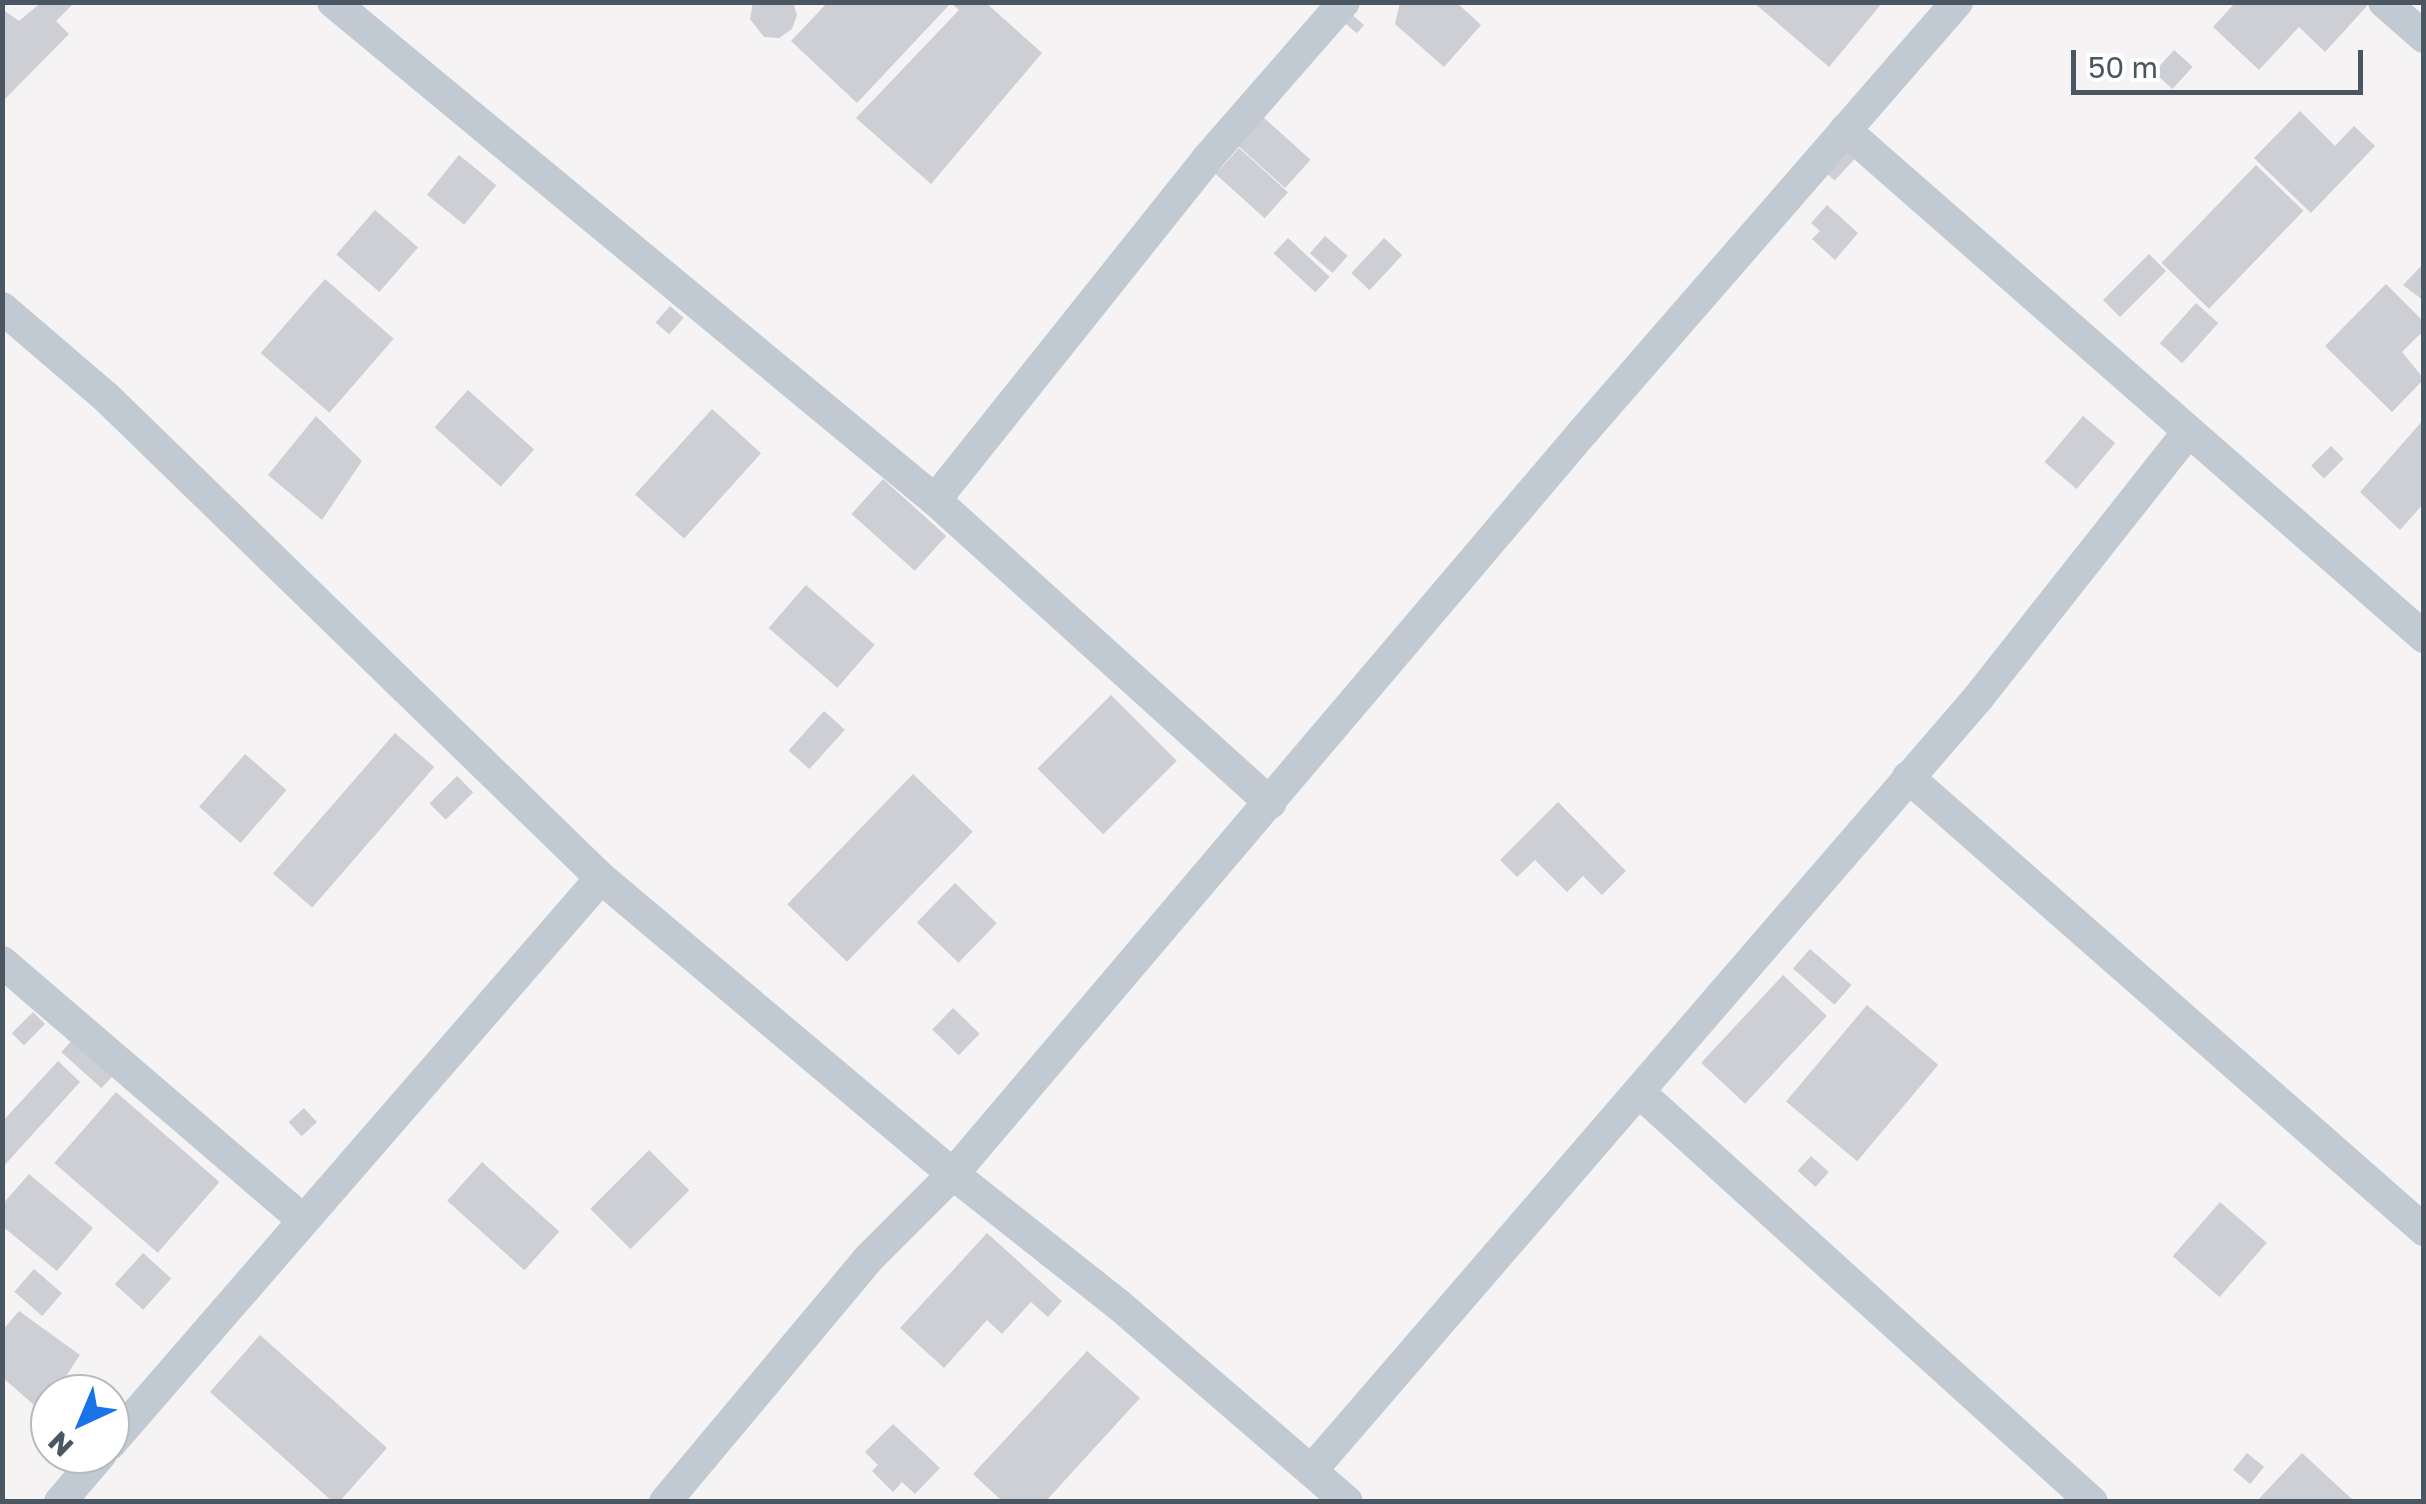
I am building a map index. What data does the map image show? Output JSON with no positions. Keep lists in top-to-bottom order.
{
  "scale_bar": "50 m",
  "north": "bottom left"
}
